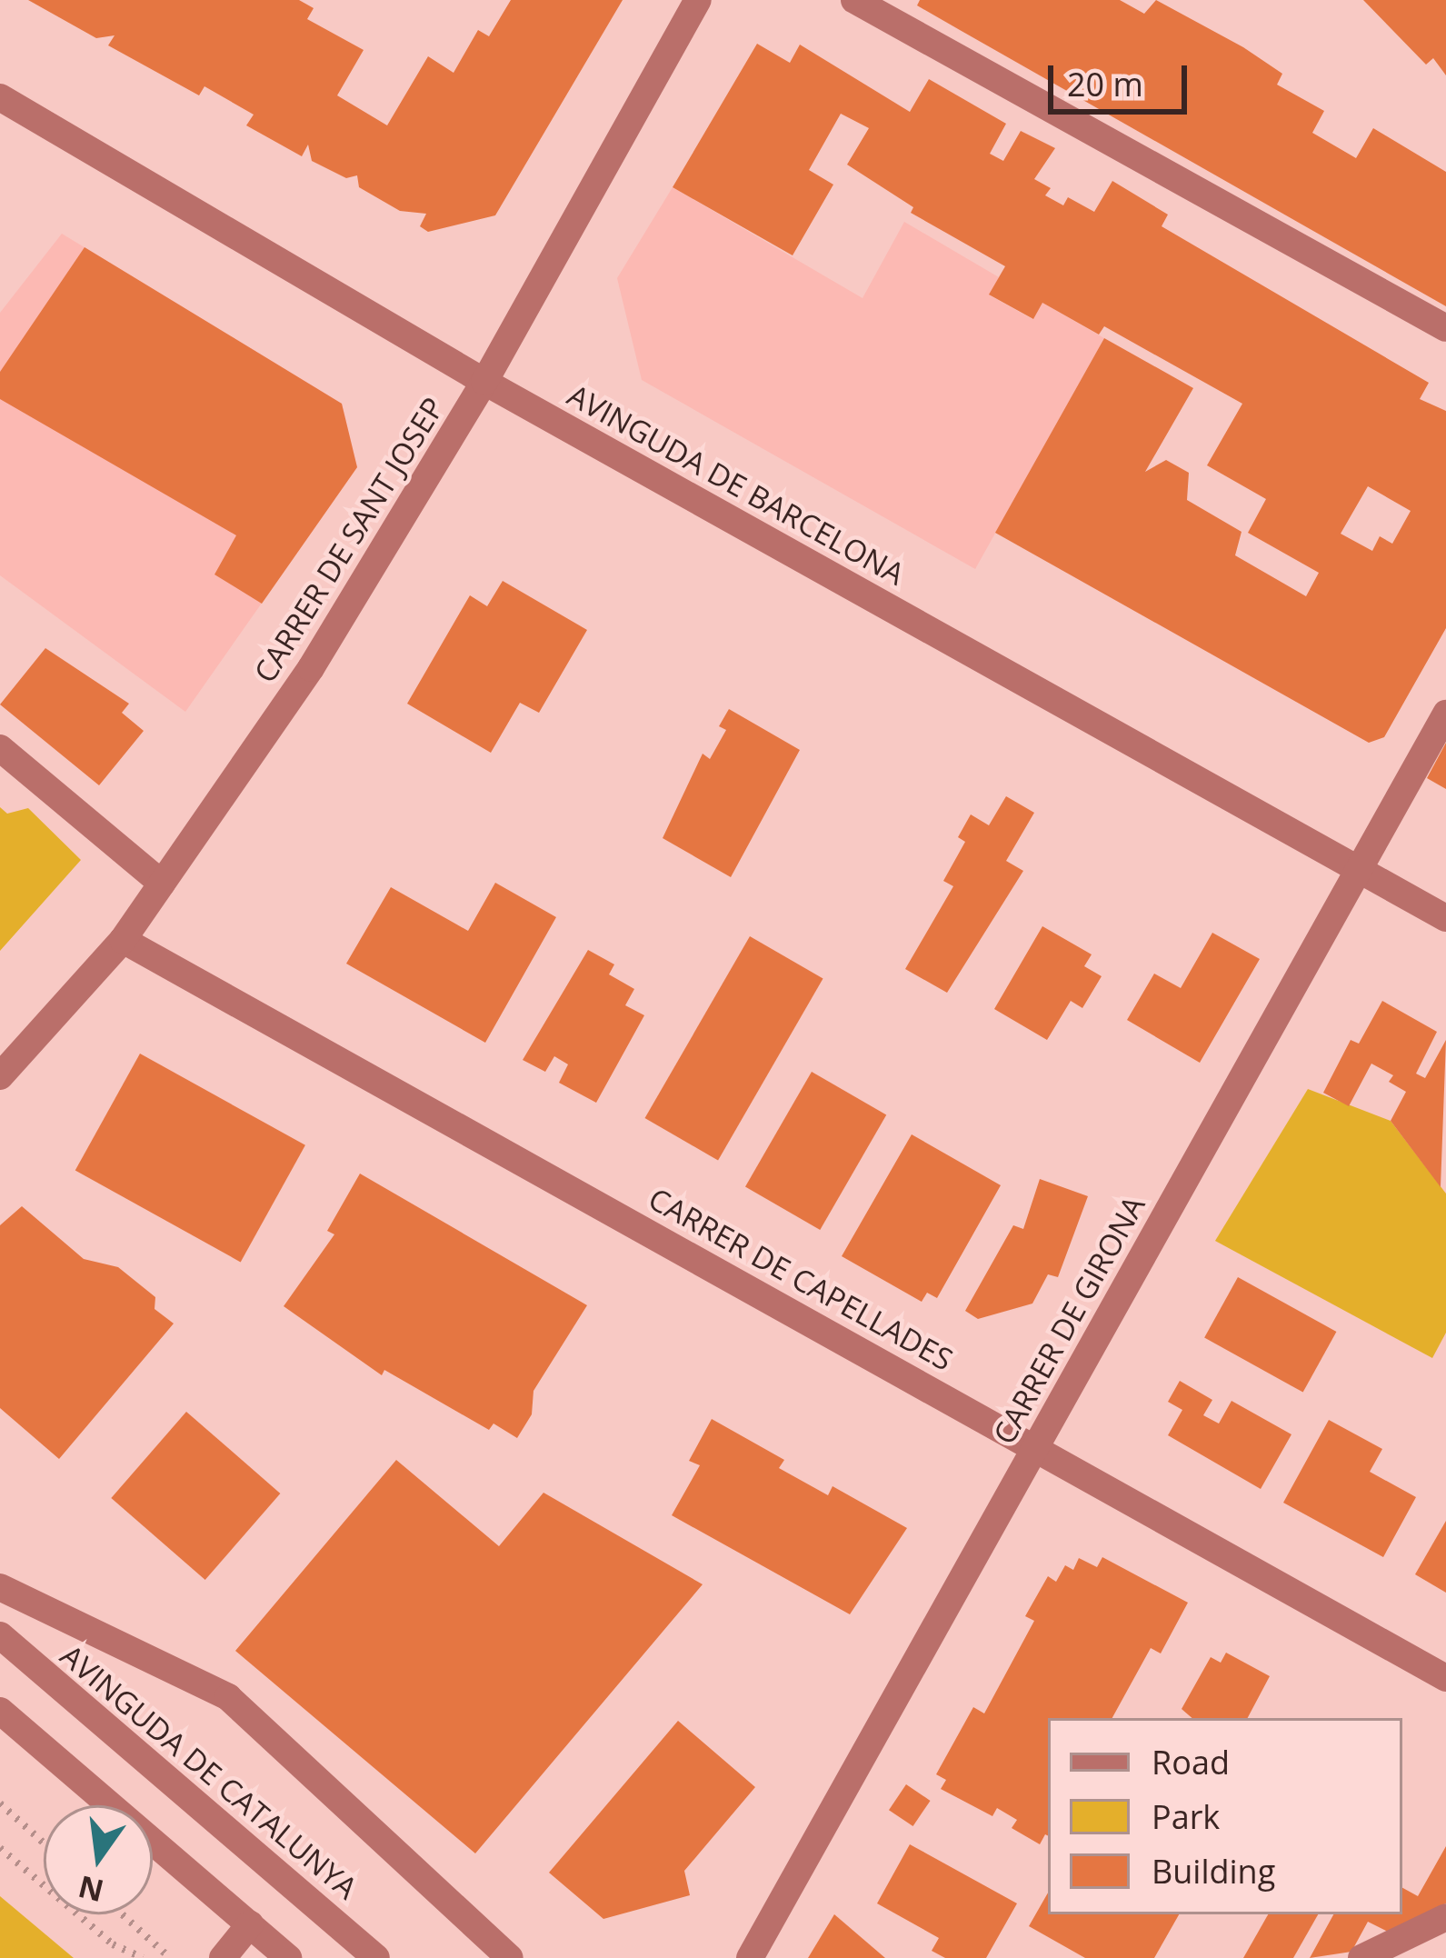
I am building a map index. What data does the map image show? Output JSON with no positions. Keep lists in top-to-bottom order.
{
  "streets": {
    "street": [
      "AVINGUDA DE BARCELONA",
      "CARRER DE SANT JOSEP",
      "CARRER DE CAPELLADES",
      "CARRER DE GIRONA",
      "AVINGUDA DE CATALUNYA"
    ]
  },
  "crossings": [
    ["AVINGUDA DE BARCELONA", "CARRER DE SANT JOSEP"],
    ["AVINGUDA DE BARCELONA", "CARRER DE GIRONA"],
    ["CARRER DE SANT JOSEP", "CARRER DE CAPELLADES"],
    ["CARRER DE CAPELLADES", "CARRER DE GIRONA"]
  ],
  "legend": ["Road", "Park", "Building"],
  "scale_bar": "20 m",
  "north": "bottom"
}
